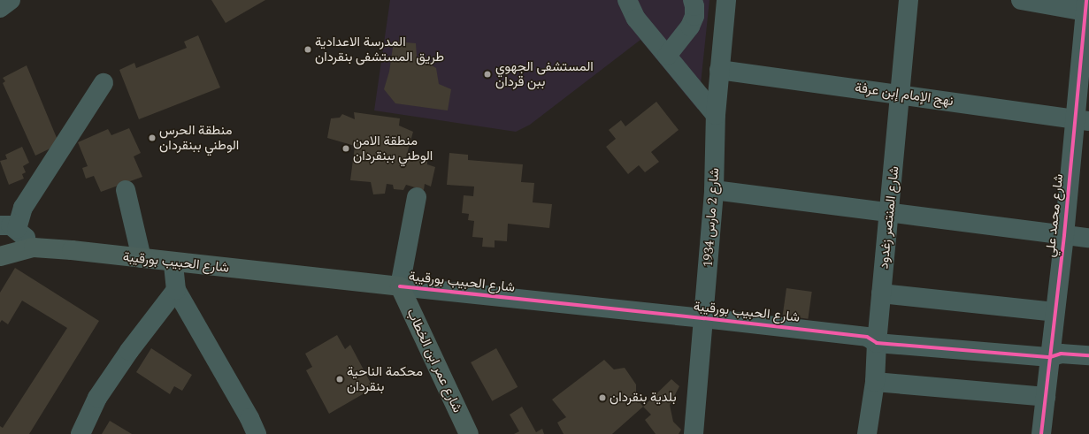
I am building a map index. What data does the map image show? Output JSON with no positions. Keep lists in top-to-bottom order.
{
  "streets": {
    "main road": ["شارع الحبيب بورقيبة", "شارع عمر ابن الخطاب"],
    "street": [
      "نهج الإمام إبن عرفة",
      "شارع محمد علي",
      "شارع 2 مارس 1934",
      "شارع المنتصر زغدود"
    ]
  },
  "crossings": [
    ["نهج الإمام إبن عرفة", "شارع محمد علي"],
    ["نهج الإمام إبن عرفة", "شارع 2 مارس 1934"],
    ["نهج الإمام إبن عرفة", "شارع المنتصر زغدود"],
    ["شارع محمد علي", "شارع الحبيب بورقيبة"],
    ["شارع 2 مارس 1934", "شارع الحبيب بورقيبة"],
    ["شارع المنتصر زغدود", "شارع الحبيب بورقيبة"],
    ["شارع الحبيب بورقيبة", "شارع عمر ابن الخطاب"]
  ],
  "places": [
    "المدرسة الاعدادية طريق المستشفى بنقردان",
    "المستشفى الجهوي ببن قردان",
    "منطقة الحرس الوطني ببنقردان",
    "منطقة الامن الوطني ببنقردان",
    "محكمة الناحية بنقردان",
    "بلدية بنقردان"
  ]
}
